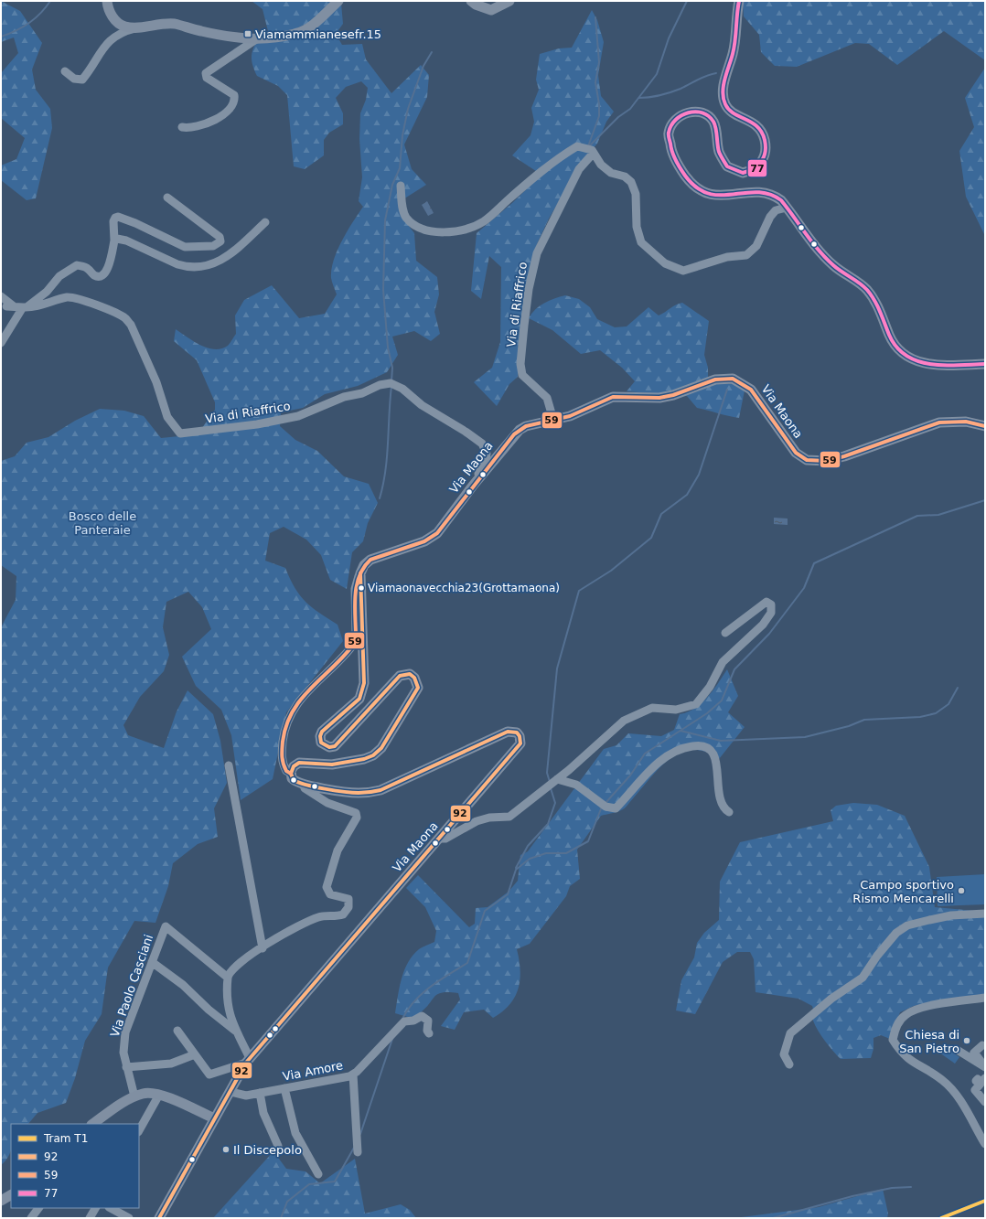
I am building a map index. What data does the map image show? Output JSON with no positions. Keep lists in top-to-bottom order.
{
  "streets": {
    "main road": ["Via Maona"],
    "street": ["Via di Riaffrico", "Via Paolo Casciani", "Via Amore"]
  },
  "crossings": [
    ["Via di Riaffrico", "Via Maona"],
    ["Via Maona", "Via Amore"]
  ],
  "parks": ["Bosco delle Panteraie"],
  "places": {
    "transit": ["Viamammianesefr.15"],
    "other": [
      "Viamaonavecchia23(Grottamaona)",
      "Campo sportivo Rismo Mencarelli",
      "Chiesa di San Pietro",
      "Il Discepolo"
    ]
  },
  "lines": [
    "transit line 77",
    "transit line 59",
    "transit line 92",
    "tram line T1"
  ],
  "legend": [
    "Tram T1",
    "92",
    "59",
    "77"
  ]
}
